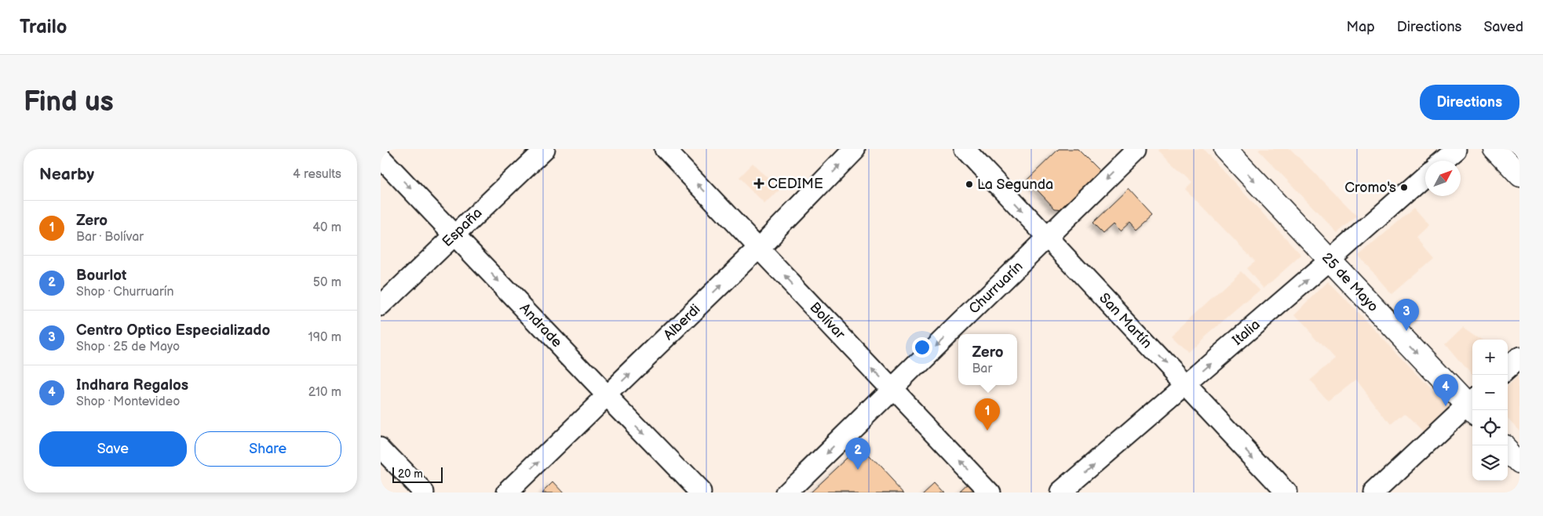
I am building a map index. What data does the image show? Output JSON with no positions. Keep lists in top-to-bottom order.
{
  "streets": {
    "street": [
      "España",
      "25 de Mayo",
      "Churruarín",
      "Bolívar",
      "San Martín",
      "Alberdi",
      "Andrade",
      "Italia"
    ]
  },
  "crossings": [
    ["España", "Andrade"],
    ["25 de Mayo", "Italia"],
    ["Churruarín", "Bolívar"],
    ["Churruarín", "San Martín"],
    ["Bolívar", "Alberdi"],
    ["San Martín", "Italia"],
    ["Alberdi", "Andrade"]
  ],
  "one_way": [
    "25 de Mayo",
    "Churruarín",
    "Bolívar",
    "San Martín",
    "Alberdi",
    "Andrade",
    "Italia"
  ],
  "places": {
    "health": ["CEDIME"],
    "other": ["La Segunda", "Cromo's"]
  },
  "scale_bar": "20 m",
  "north": "top right",
  "page": {
    "header": "Trailo",
    "nav": ["Map", "Directions", "Saved"],
    "buttons": [
      "Directions",
      ["Save", "Share"]
    ],
    "title": "Find us",
    "heading": ["Nearby", "4 results"],
    "list": [
      {
        "mark": "1",
        "name": "Zero",
        "note": "Bar · Bolívar",
        "value": "40 m"
      },
      {
        "mark": "2",
        "name": "Bourlot",
        "note": "Shop · Churruarín",
        "value": "50 m"
      },
      {
        "mark": "3",
        "name": "Centro Optico Especializado",
        "note": "Shop · 25 de Mayo",
        "value": "190 m"
      },
      {
        "mark": "4",
        "name": "Indhara Regalos",
        "note": "Shop · Montevideo",
        "value": "210 m"
      }
    ],
    "pins": [
      "3",
      "4",
      "1",
      "2"
    ],
    "popup": ["Zero", "Bar"],
    "map_buttons": ["+", "−"],
    "scale": "20 m"
  }
}
